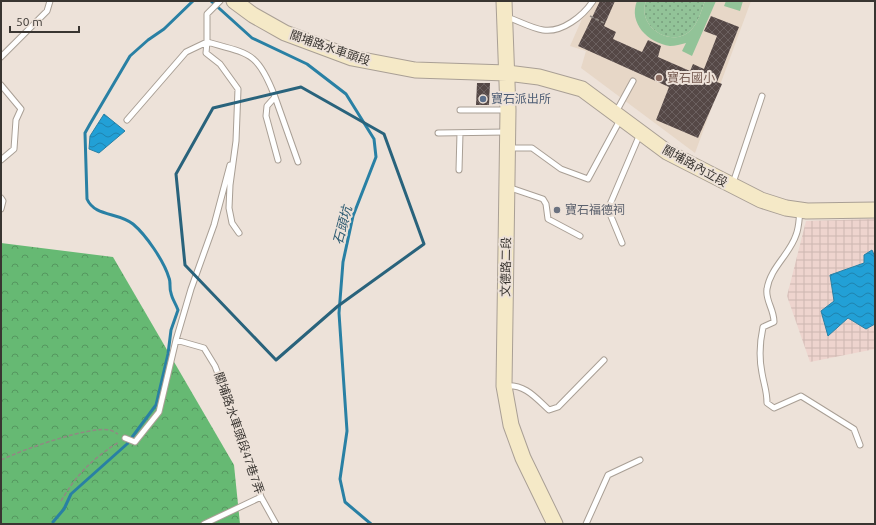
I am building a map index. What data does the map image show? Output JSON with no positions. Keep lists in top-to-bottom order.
{
  "streets": {
    "street": ["關埔路水車頭段", "關埔路內立段", "文德路二段"],
    "lane": ["關埔路水車頭段47巷7弄"]
  },
  "crossings": [
    ["關埔路水車頭段", "關埔路內立段"],
    ["關埔路水車頭段", "文德路二段"],
    ["關埔路內立段", "文德路二段"]
  ],
  "water": ["石頭坑"],
  "places": ["寶石國小", "寶石派出所", "寶石福德祠"],
  "scale_bar": "50 m"
}
